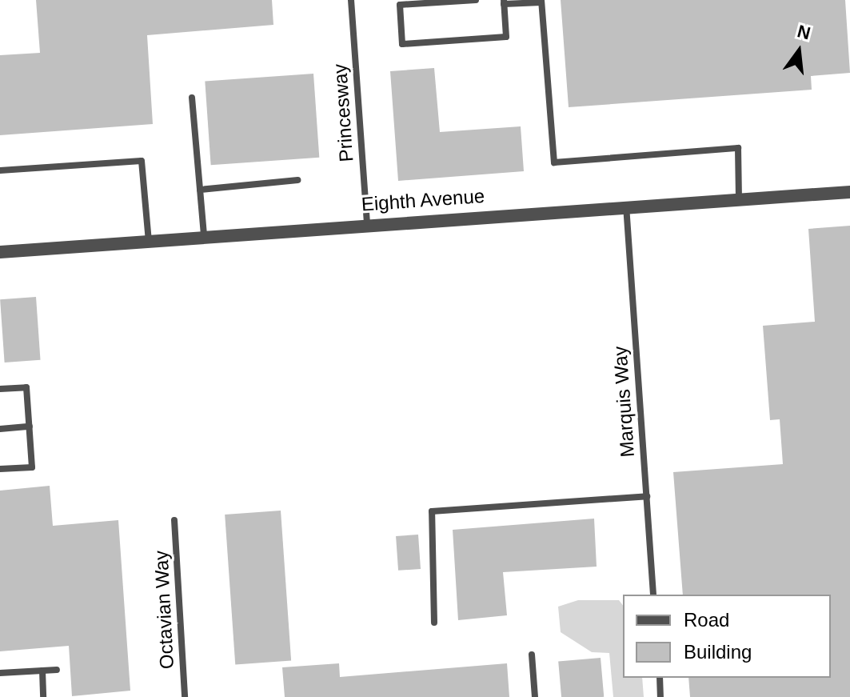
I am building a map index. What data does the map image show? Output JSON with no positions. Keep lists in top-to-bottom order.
{
  "streets": {
    "street": ["Eighth Avenue"],
    "lane": ["Princesway", "Marquis Way", "Octavian Way"]
  },
  "crossings": [
    ["Princesway", "Eighth Avenue"],
    ["Eighth Avenue", "Marquis Way"]
  ],
  "legend": ["Road", "Building"],
  "north": "top"
}
